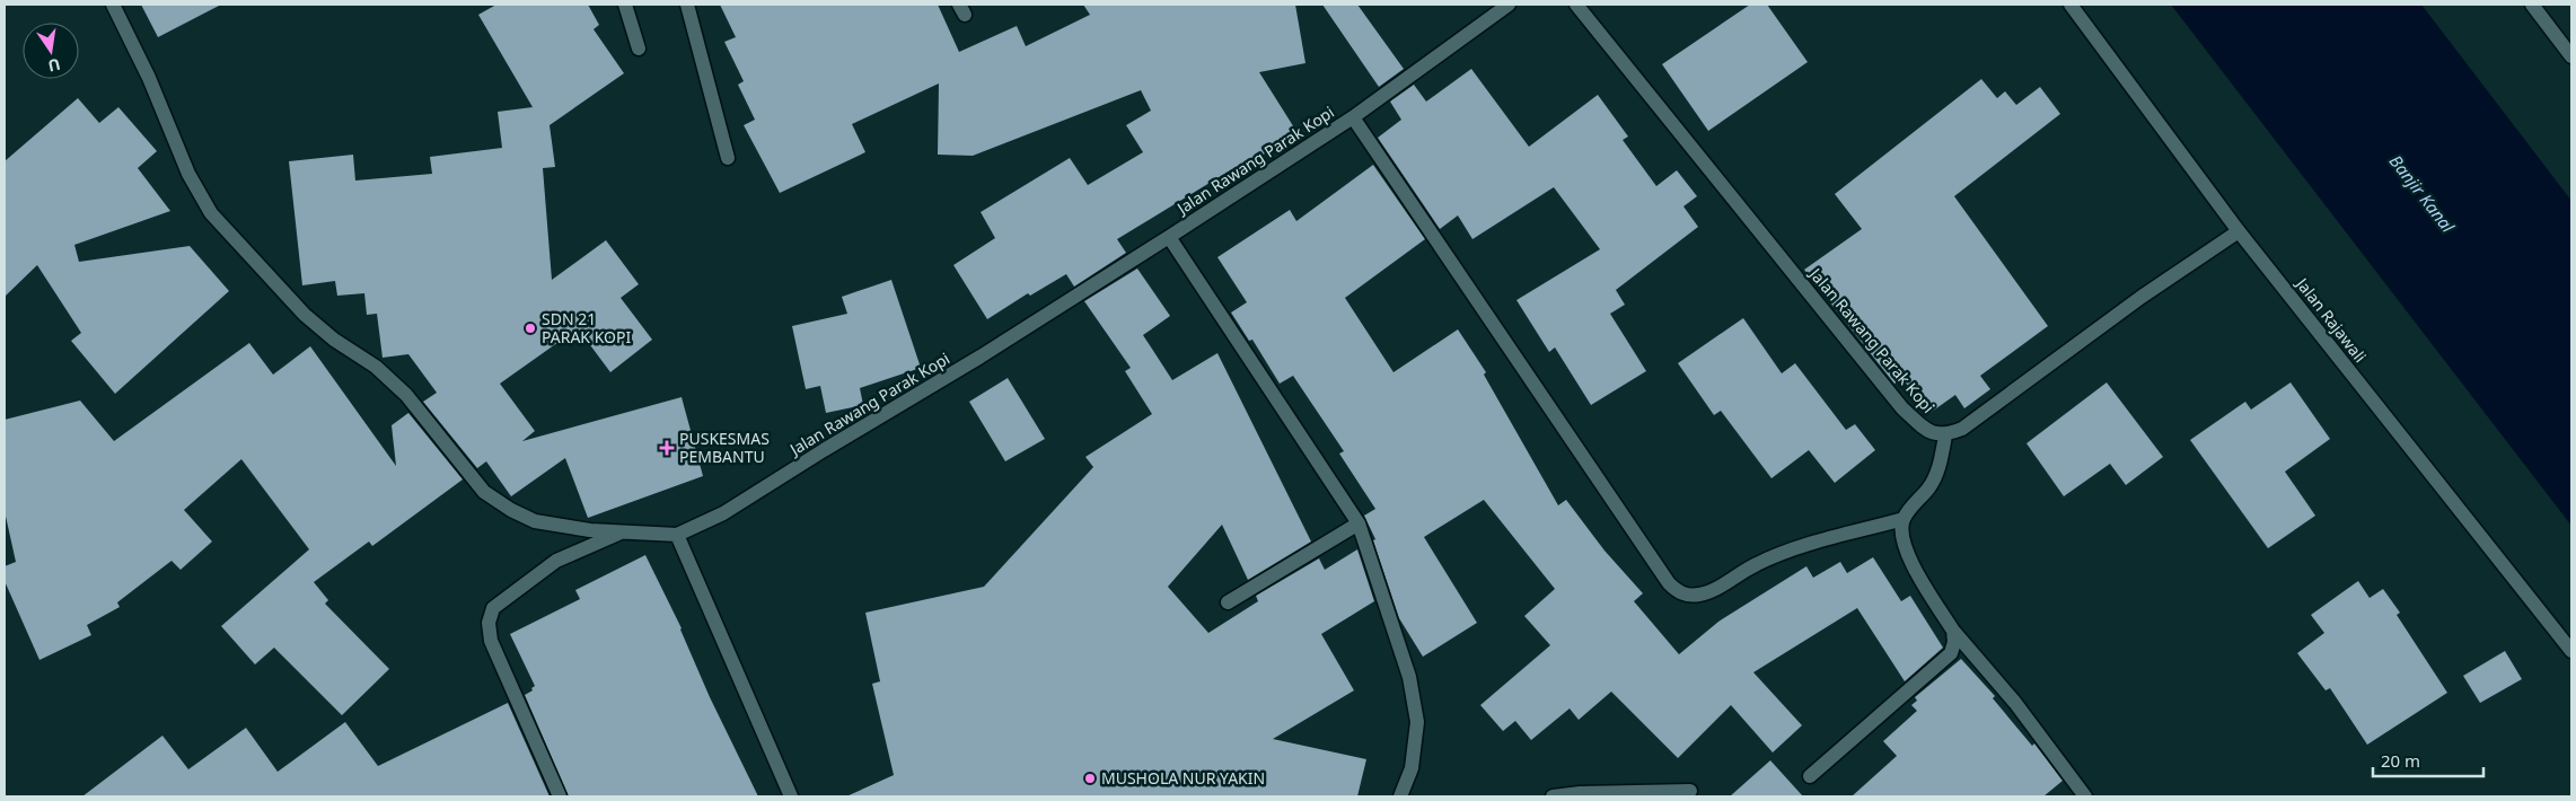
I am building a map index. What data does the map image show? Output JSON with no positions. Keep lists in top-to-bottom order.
{
  "streets": {
    "street": ["Jalan Rawang Parak Kopi", "Jalan Rajawali"]
  },
  "water": ["Banjir Kanal"],
  "places": {
    "other": ["SDN 21 PARAK KOPI", "MUSHOLA NUR YAKIN"],
    "health": ["PUSKESMAS PEMBANTU"]
  },
  "scale_bar": "20 m",
  "north": "bottom"
}
